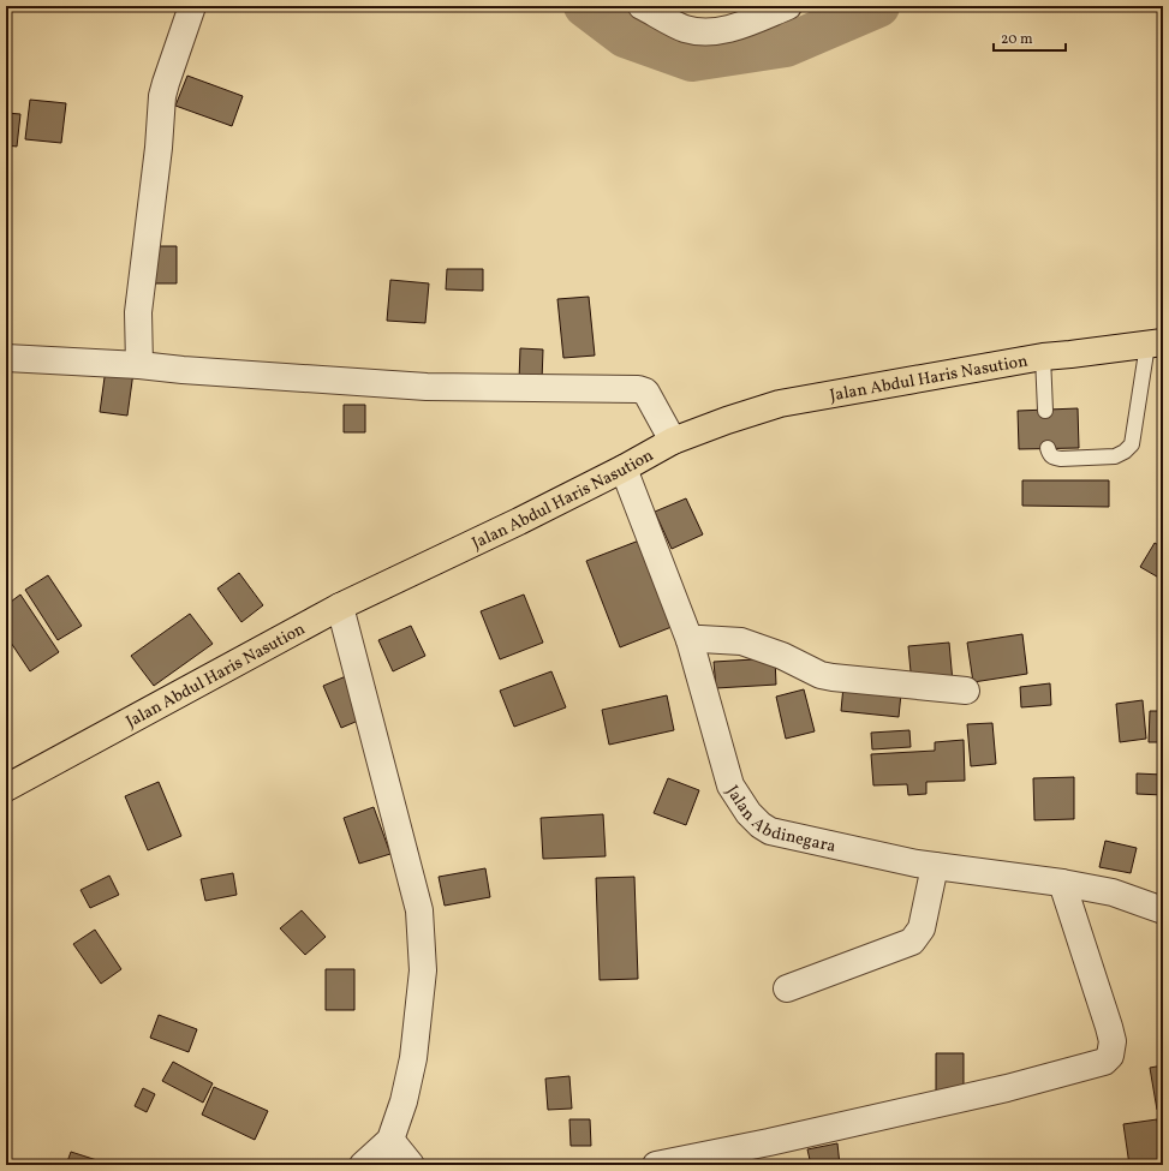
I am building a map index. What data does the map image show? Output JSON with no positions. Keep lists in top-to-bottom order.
{
  "streets": {
    "main road": ["Jalan Abdul Haris Nasution"],
    "street": ["Jalan Abdinegara"]
  },
  "crossings": [
    ["Jalan Abdul Haris Nasution", "Jalan Abdinegara"]
  ],
  "scale_bar": "20 m"
}
